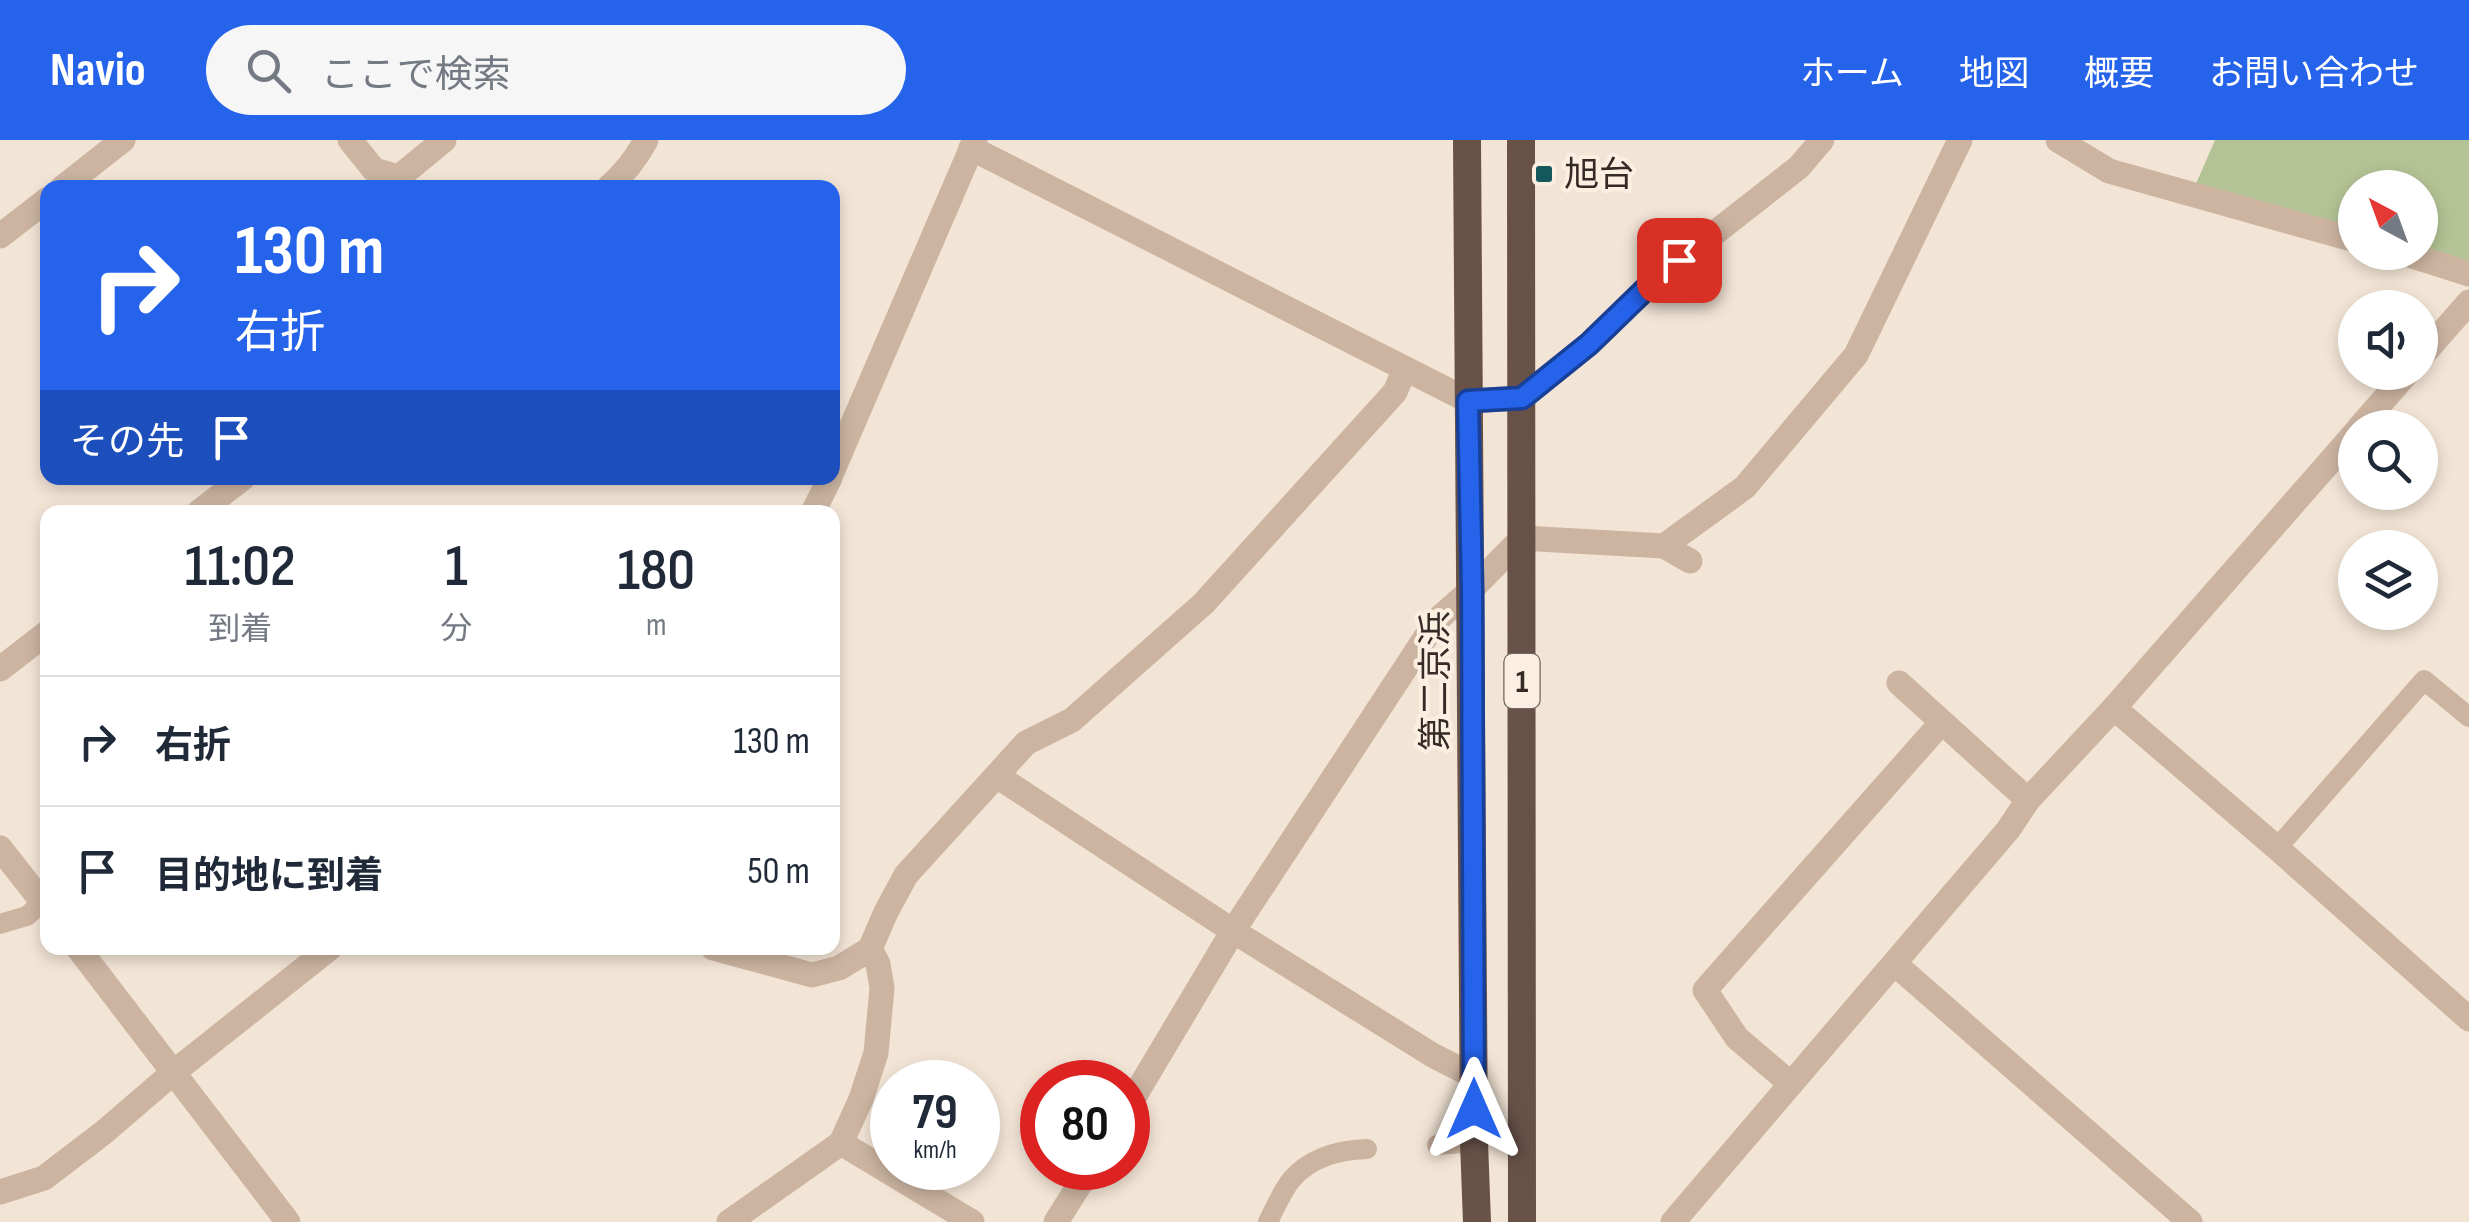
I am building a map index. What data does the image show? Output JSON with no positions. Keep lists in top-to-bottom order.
{
  "streets": {
    "highway": ["第二京浜", "1"]
  },
  "places": {
    "transit": ["旭台"]
  },
  "north": "top left",
  "page": {
    "header": "Navio",
    "search": "ここで検索",
    "nav": [
      "ホーム",
      "地図",
      "概要",
      "お問い合わせ"
    ],
    "turn": ["130 m", "右折"],
    "then": "その先",
    "eta": [
      "11:02",
      "到着",
      "1",
      "分",
      "180",
      "m"
    ],
    "list": [
      {
        "name": "右折",
        "value": "130 m"
      },
      {
        "name": "目的地に到着",
        "value": "50 m"
      }
    ],
    "speed": "79 km/h",
    "limit": "80"
  }
}
